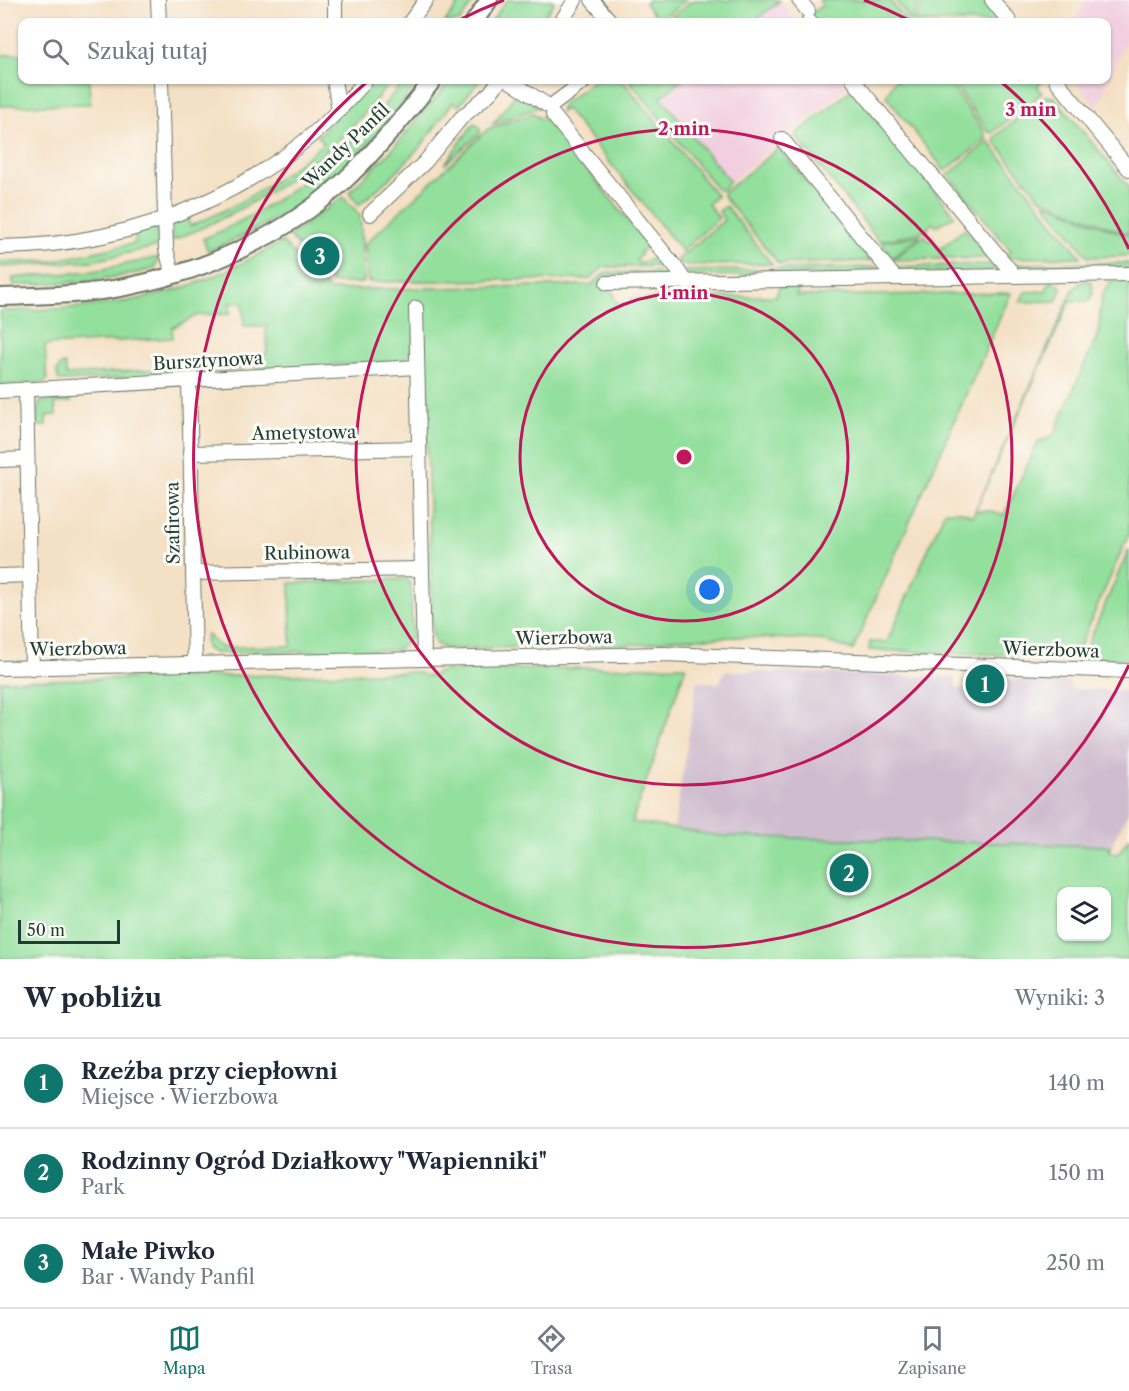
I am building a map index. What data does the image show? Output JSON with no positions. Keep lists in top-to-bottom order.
{
  "streets": {
    "street": [
      "Wandy Panfil",
      "Bursztynowa",
      "Ametystowa",
      "Szafirowa",
      "Rubinowa",
      "Wierzbowa"
    ]
  },
  "crossings": [
    ["Bursztynowa", "Szafirowa"],
    ["Ametystowa", "Szafirowa"],
    ["Szafirowa", "Rubinowa"],
    ["Szafirowa", "Wierzbowa"]
  ],
  "scale_bar": "50 m",
  "page": {
    "search": "Szukaj tutaj",
    "pins": ["3", "1", "2"],
    "scale": "50 m",
    "heading": ["W pobliżu", "Wyniki: 3"],
    "list": [
      {
        "mark": "1",
        "name": "Rzeźba przy ciepłowni",
        "note": "Miejsce · Wierzbowa",
        "value": "140 m"
      },
      {
        "mark": "2",
        "name": "Rodzinny Ogród Działkowy \"Wapienniki\"",
        "note": "Park",
        "value": "150 m"
      },
      {
        "mark": "3",
        "name": "Małe Piwko",
        "note": "Bar · Wandy Panfil",
        "value": "250 m"
      }
    ],
    "nav": ["Mapa", "Trasa", "Zapisane"]
  },
  "rings": ["3 min", "2 min", "1 min"]
}
